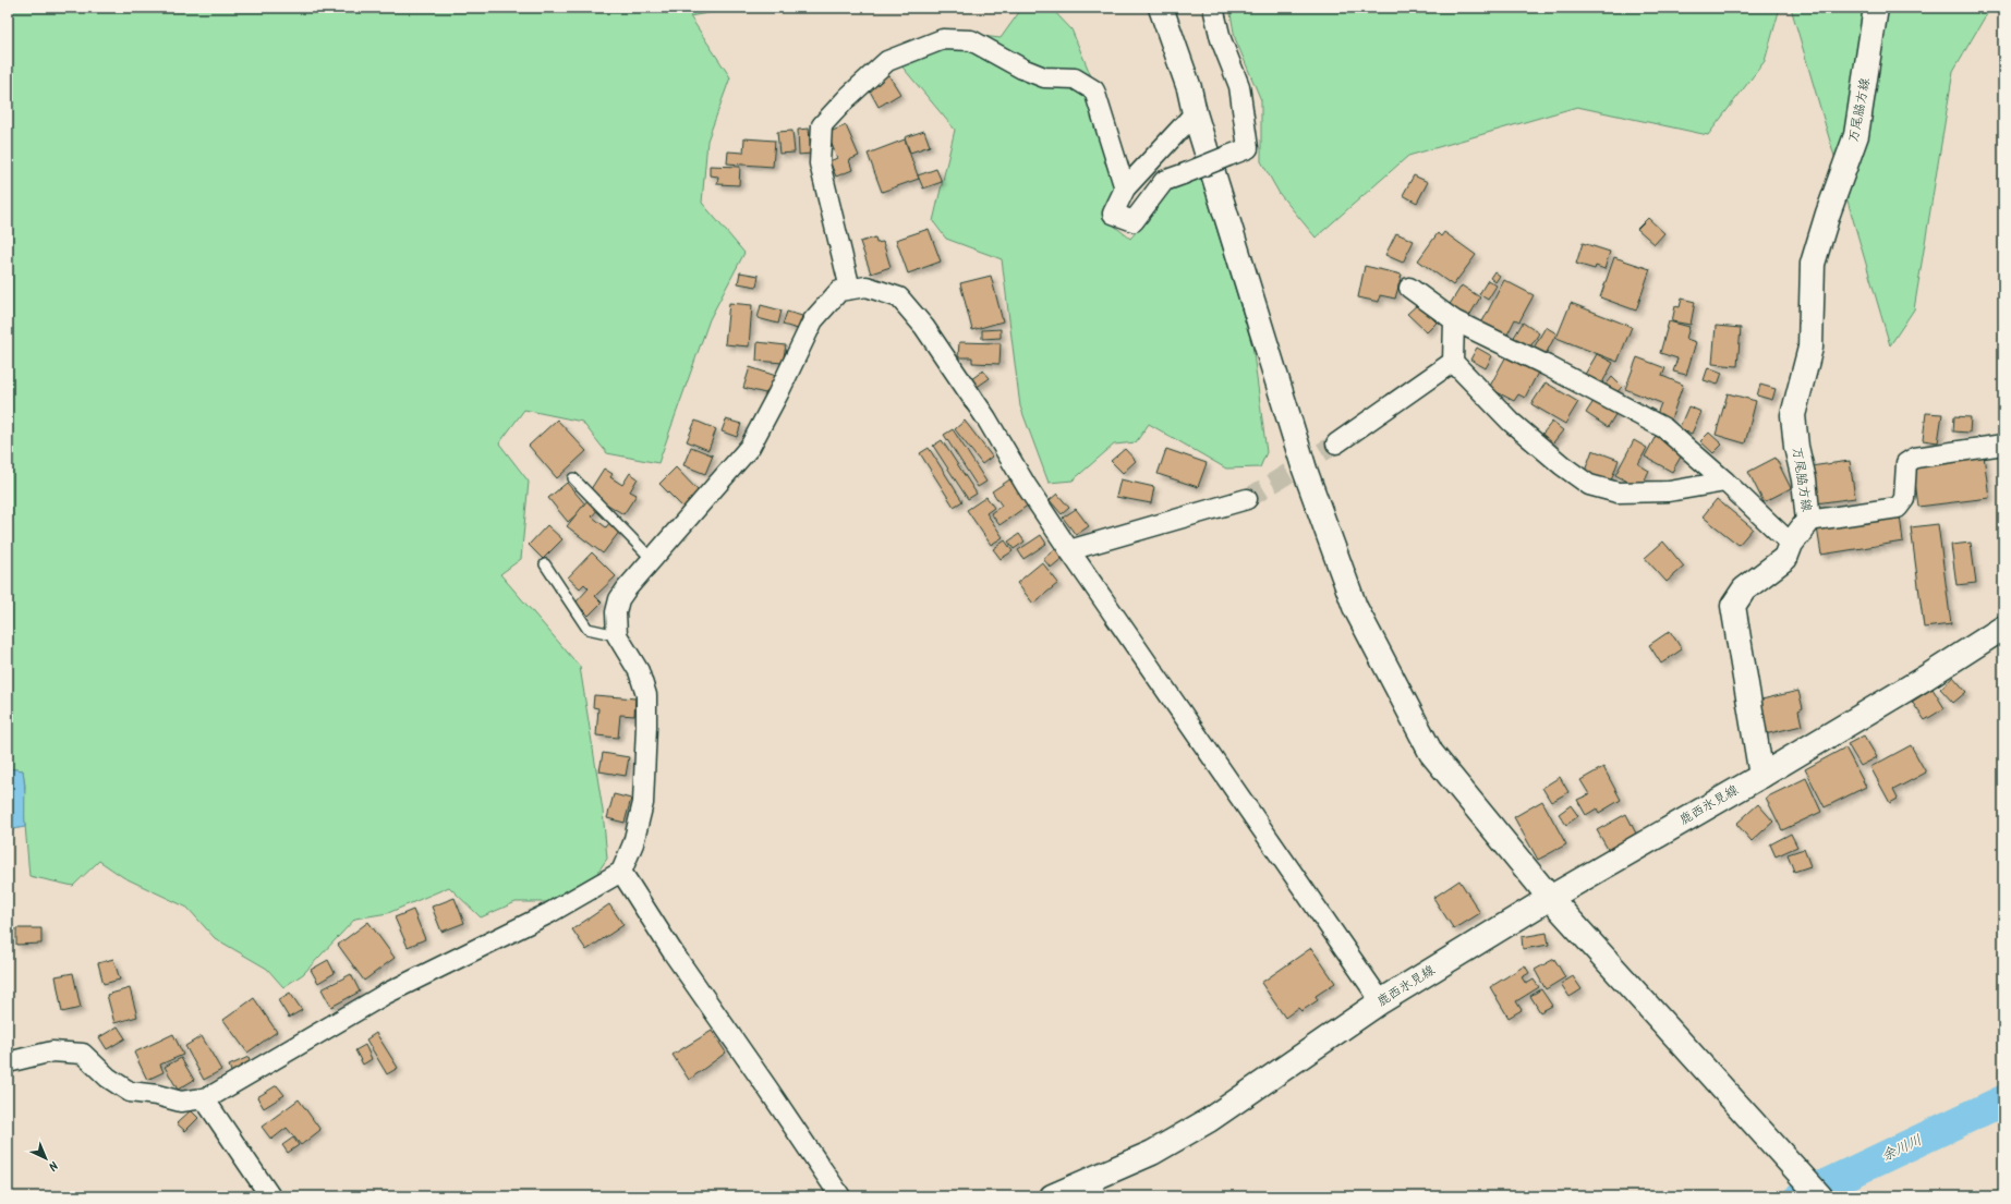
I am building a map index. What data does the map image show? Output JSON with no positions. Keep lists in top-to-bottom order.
{
  "streets": {
    "main road": ["万尾脇方線", "鹿西氷見線"]
  },
  "crossings": [
    ["万尾脇方線", "鹿西氷見線"]
  ],
  "water": ["余川川"],
  "north": "bottom right"
}
